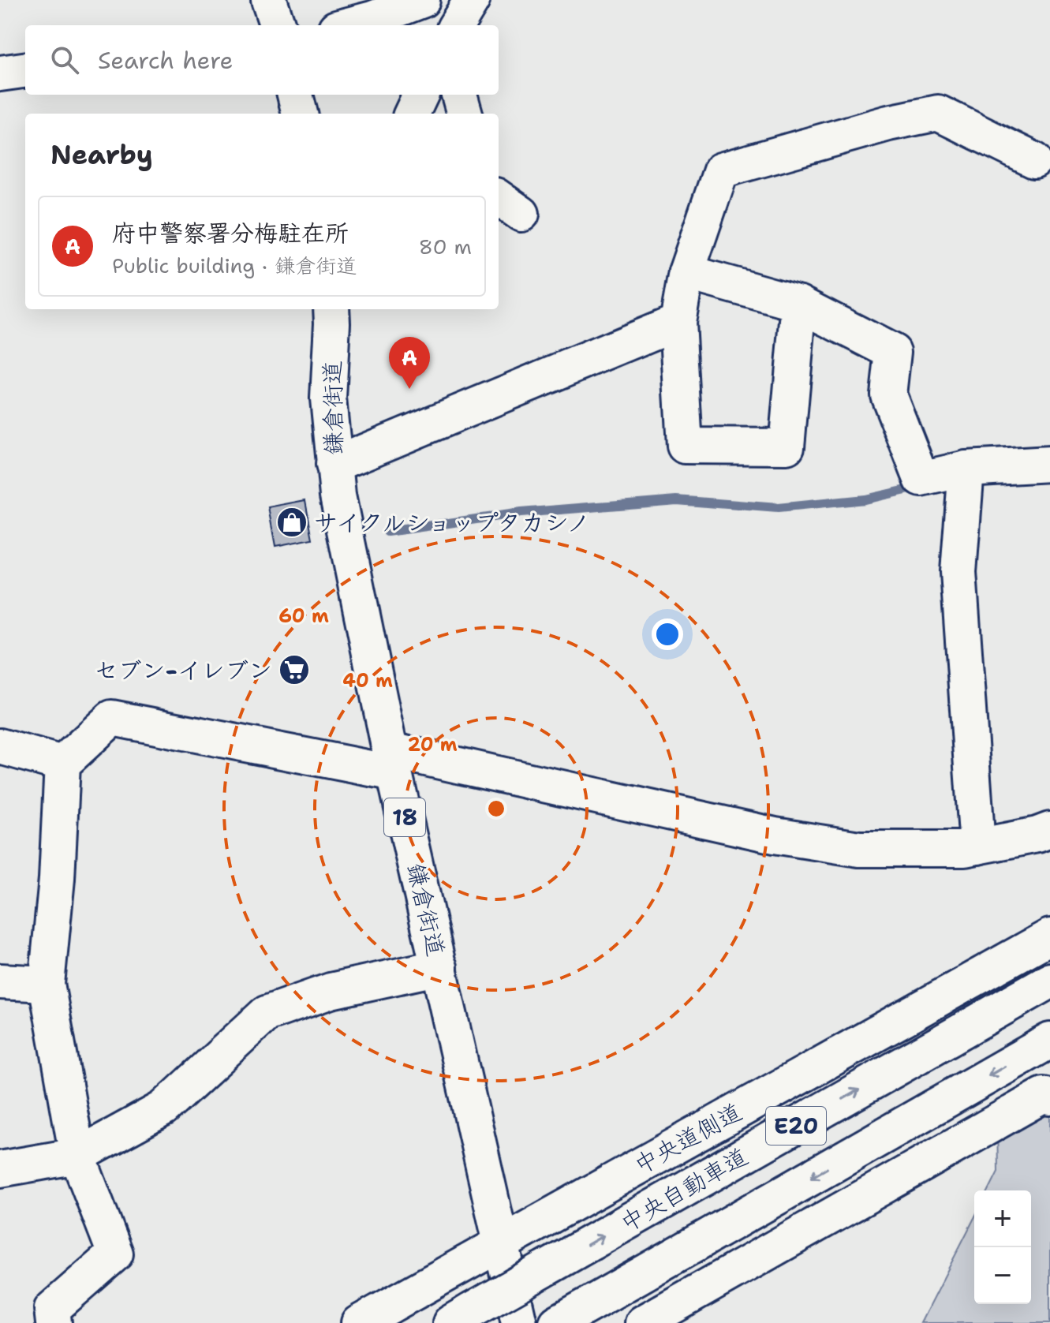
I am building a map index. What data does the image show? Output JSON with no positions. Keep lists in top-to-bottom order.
{
  "streets": {
    "main road": [
      "鎌倉街道",
      "18",
      "E20",
      "中央道側道",
      "中央自動車道"
    ]
  },
  "crossings": [
    ["鎌倉街道", "中央道側道"]
  ],
  "places": {
    "shop": ["サイクルショップタカシノ"],
    "supermarket": ["セブン-イレブン"]
  },
  "page": {
    "search": "Search here",
    "heading": "Nearby",
    "list": [
      {
        "mark": "A",
        "name": "府中警察署分梅駐在所",
        "note": "Public building · 鎌倉街道",
        "value": "80 m"
      }
    ],
    "pins": "A",
    "map_buttons": ["+", "−"]
  },
  "rings": ["60 m", "40 m", "20 m"]
}
